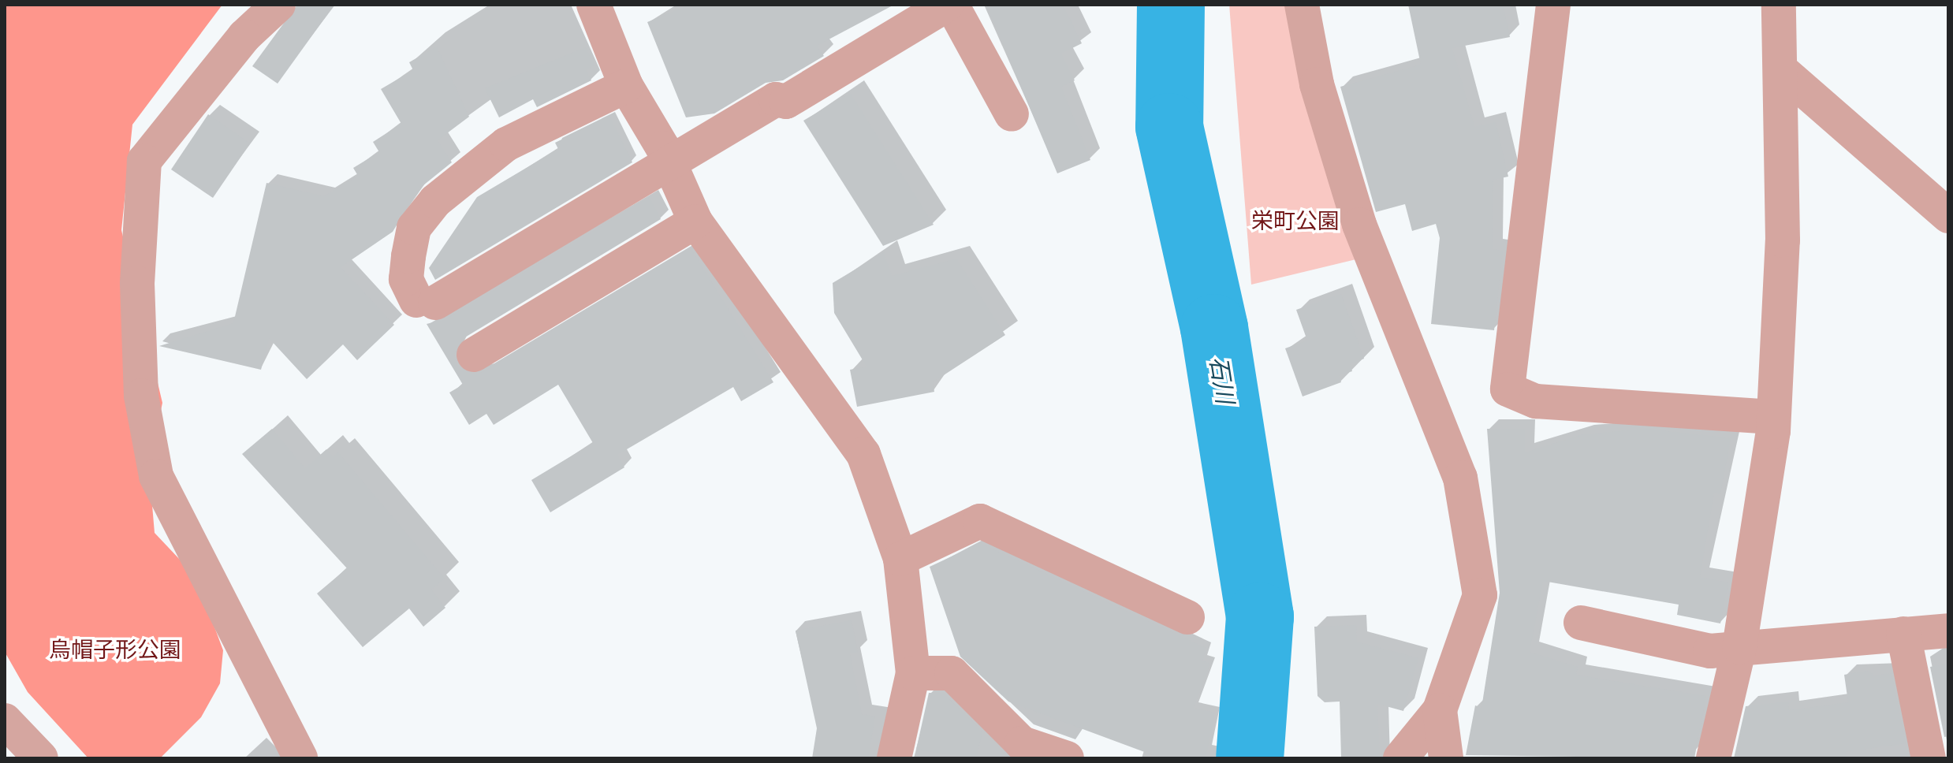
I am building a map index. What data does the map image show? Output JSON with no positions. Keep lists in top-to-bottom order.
{
  "water": ["石川"],
  "parks": ["栄町公園", "烏帽子形公園"]
}
